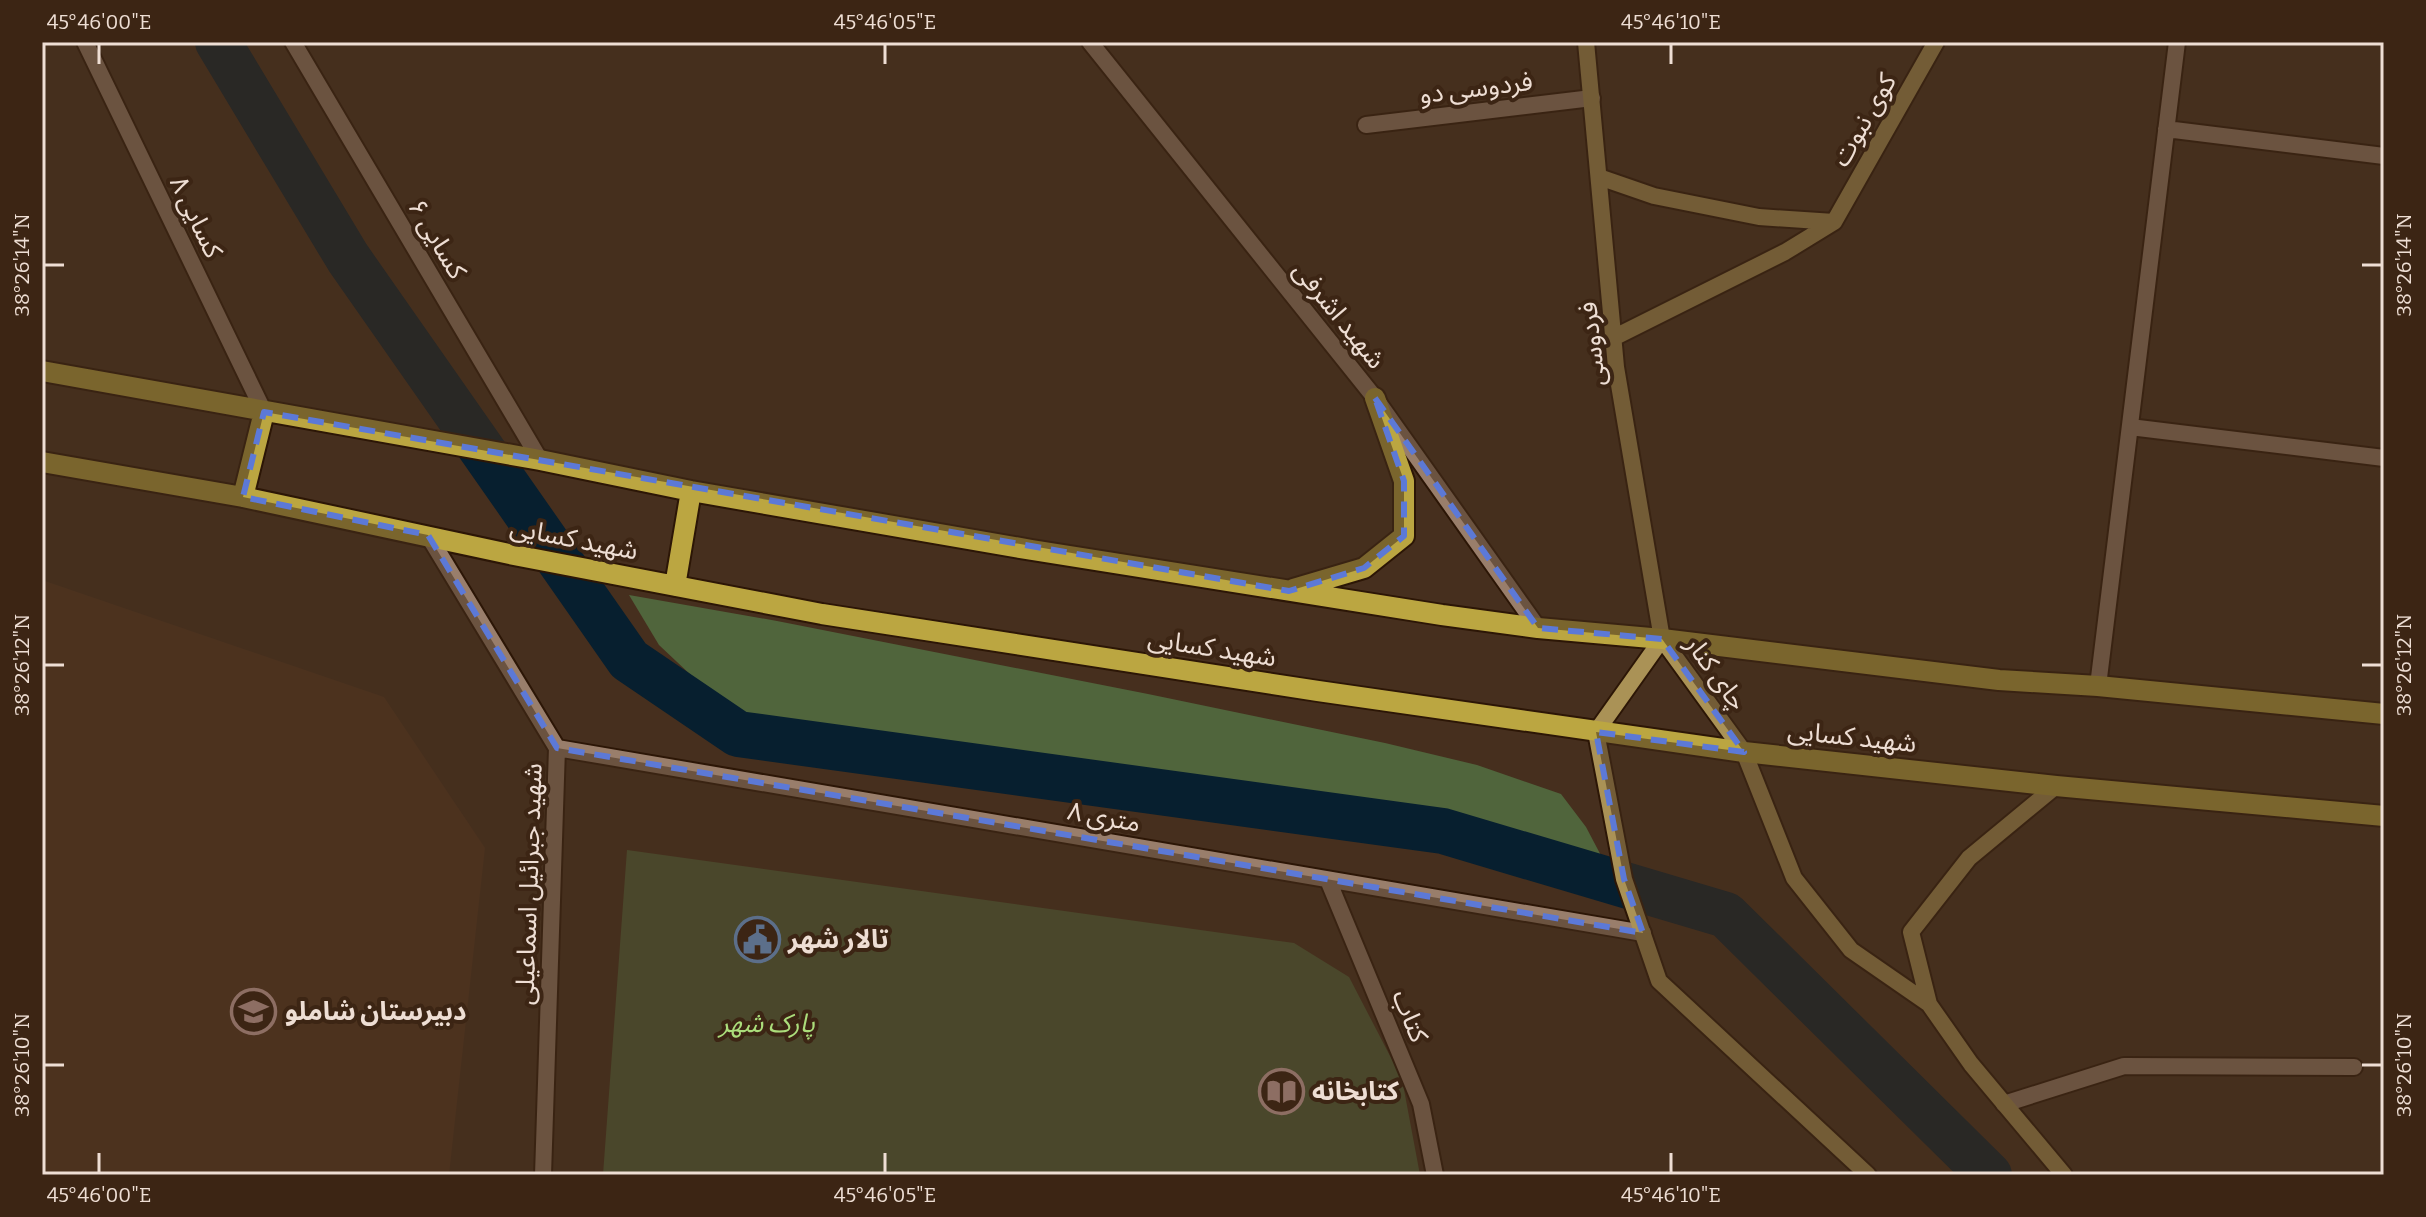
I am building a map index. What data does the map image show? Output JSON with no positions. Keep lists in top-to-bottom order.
{
  "streets": {
    "main road": ["شهید کسایی"],
    "street": [
      "فردوسی دو",
      "کوی نبوت",
      "‌کسایی ۸",
      "کسایی ۶",
      "شهید اشرفی",
      "فردوسی",
      "چای کنار",
      "۸ متری",
      "شهید جبرائیل اسماعیلی",
      "کتاب"
    ]
  },
  "crossings": [
    ["فردوسی دو", "فردوسی"],
    ["فردوسی", "چای کنار"],
    ["شهید کسایی", "چای کنار"],
    ["شهید کسایی", "شهید جبرائیل اسماعیلی"],
    ["۸ متری", "شهید جبرائیل اسماعیلی"],
    ["۸ متری", "کتاب"]
  ],
  "parks": ["پارک شهر"],
  "places": {
    "public building": ["تالار شهر"],
    "school or university": ["دبیرستان شاملو"],
    "library": ["کتابخانه"]
  },
  "coordinates": [
    "45°46'00\"E",
    "45°46'05\"E",
    "45°46'10\"E",
    "38°26'14\"N",
    "38°26'12\"N",
    "38°26'10\"N"
  ]
}
